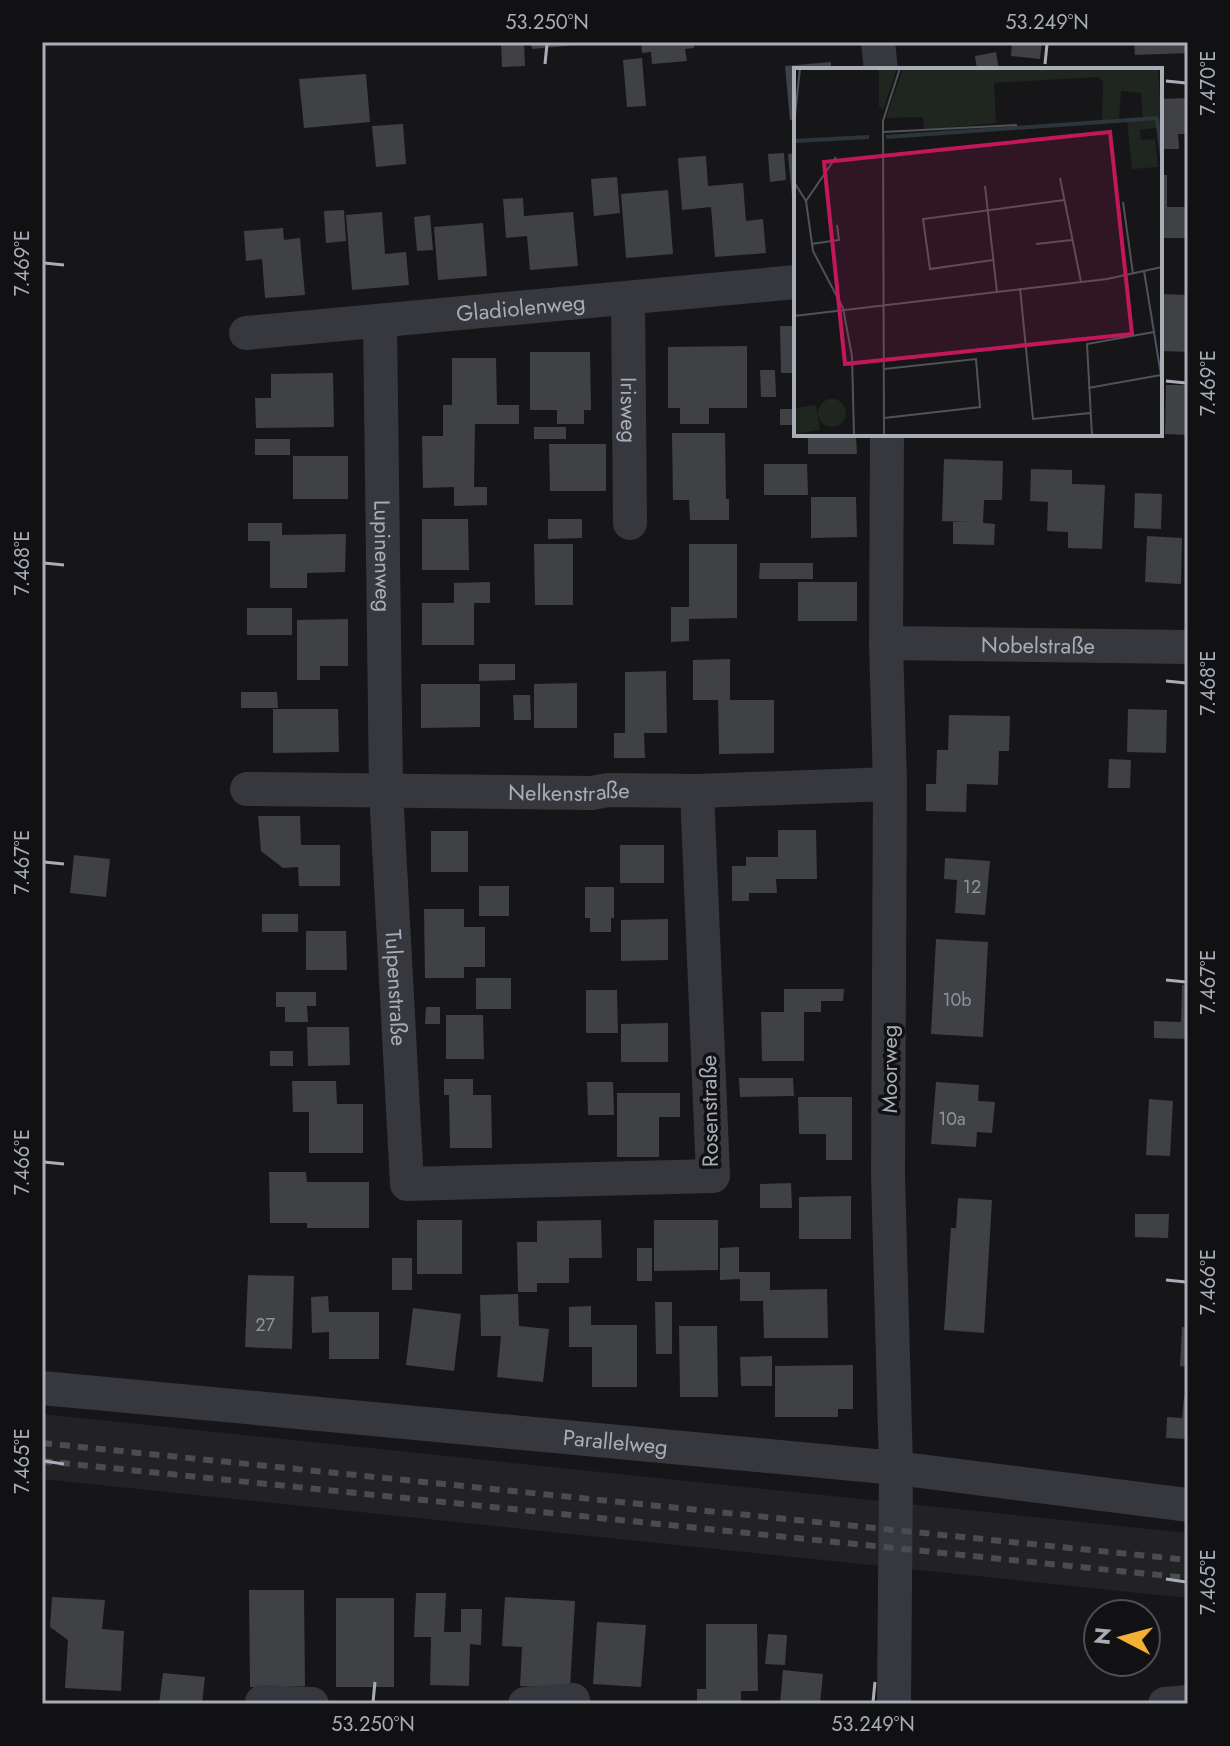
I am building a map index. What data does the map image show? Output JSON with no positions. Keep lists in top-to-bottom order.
{
  "streets": {
    "street": [
      "Gladiolenweg",
      "Irisweg",
      "Lupinenweg",
      "Nobelstraße",
      "Nelkenstraße",
      "Tulpenstraße",
      "Moorweg",
      "Rosenstraße",
      "Parallelweg"
    ]
  },
  "crossings": [
    ["Gladiolenweg", "Irisweg"],
    ["Gladiolenweg", "Lupinenweg"],
    ["Lupinenweg", "Nelkenstraße"],
    ["Lupinenweg", "Tulpenstraße"],
    ["Nobelstraße", "Moorweg"],
    ["Nelkenstraße", "Tulpenstraße"],
    ["Nelkenstraße", "Moorweg"],
    ["Nelkenstraße", "Rosenstraße"],
    ["Tulpenstraße", "Rosenstraße"],
    ["Moorweg", "Parallelweg"]
  ],
  "house_numbers": [
    "12",
    "10b",
    "10a",
    "27"
  ],
  "north": "left",
  "coordinates": [
    "53.250°N",
    "53.249°N",
    "7.470°E",
    "7.469°E",
    "7.468°E",
    "7.467°E",
    "7.466°E",
    "7.465°E"
  ]
}
